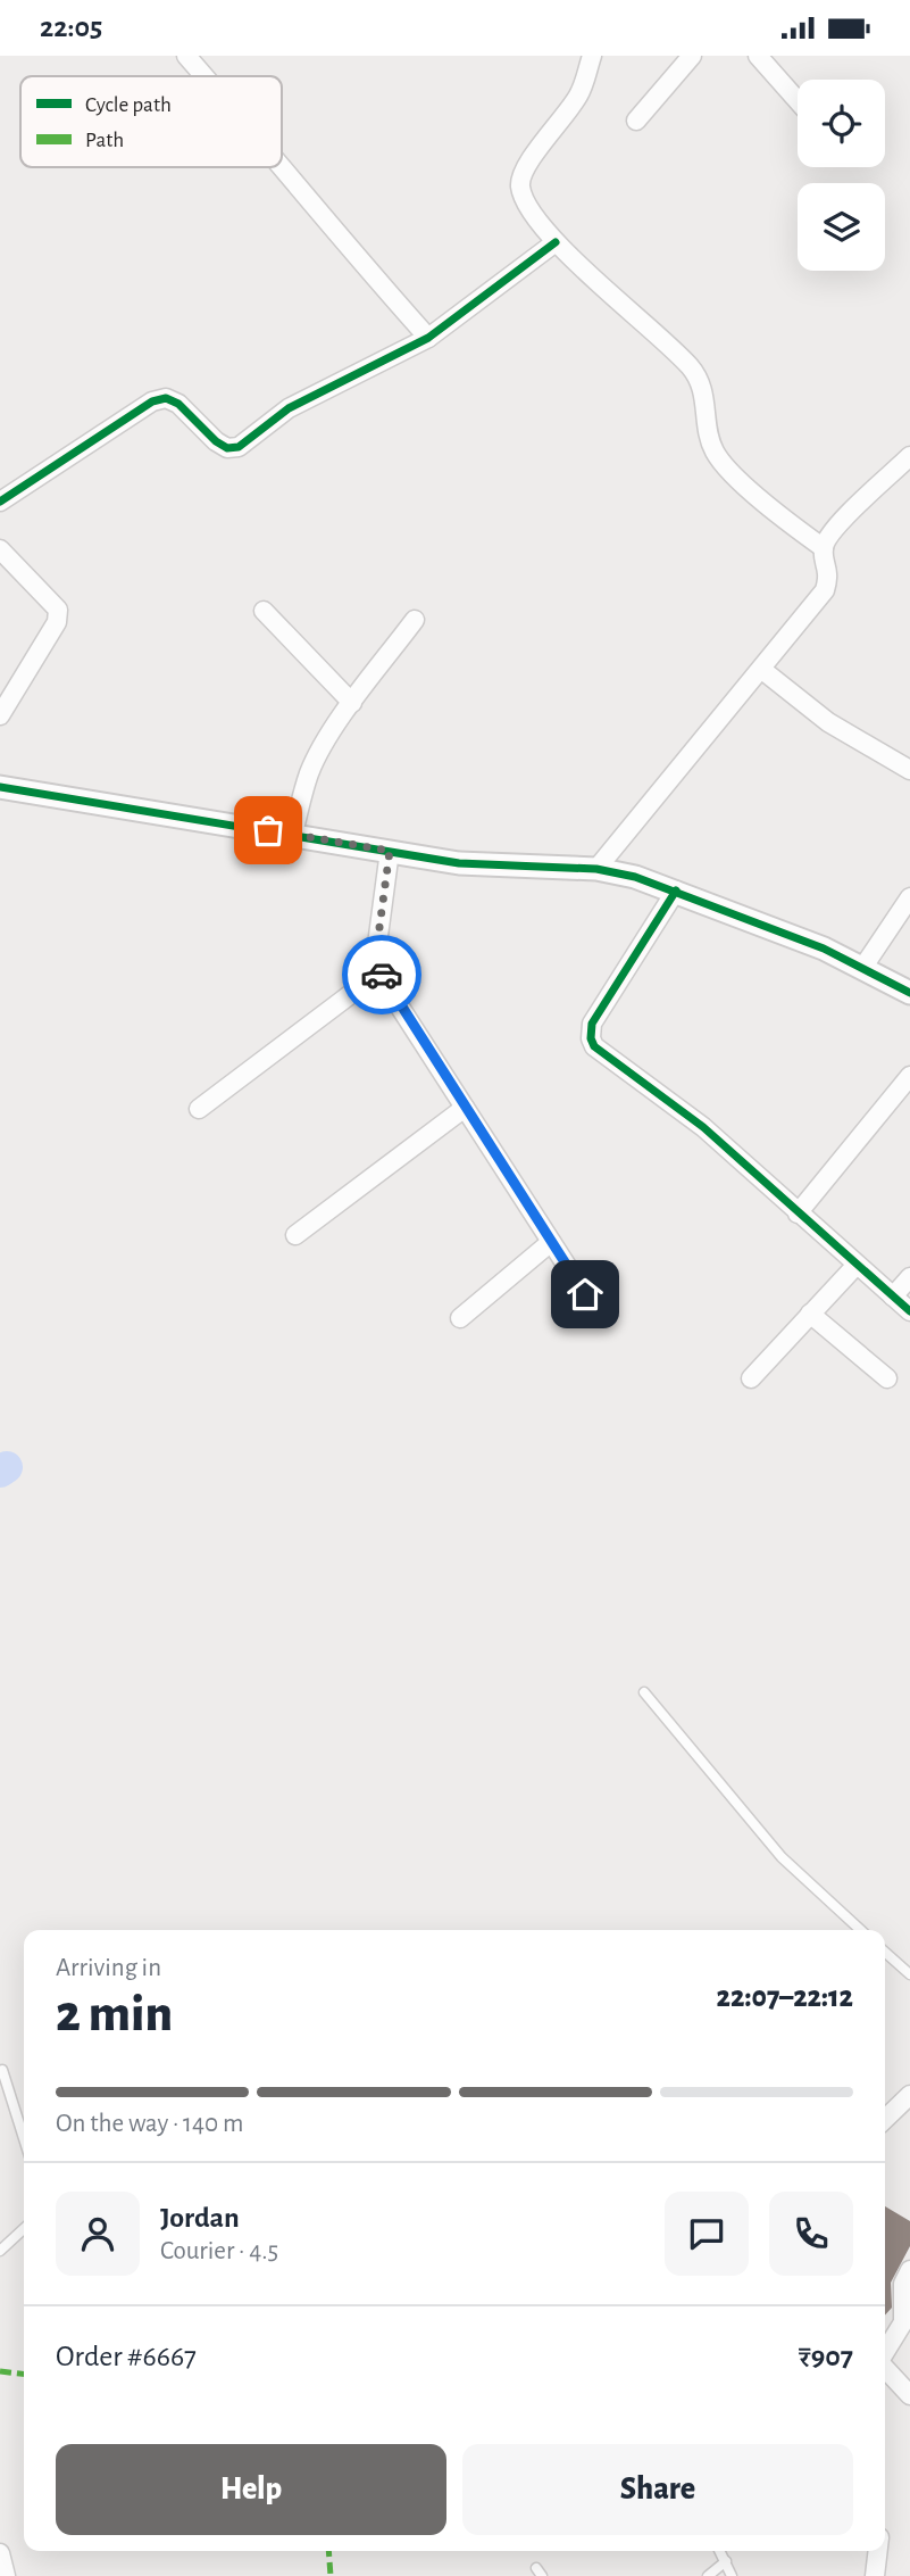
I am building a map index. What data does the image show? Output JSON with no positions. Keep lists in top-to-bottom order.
{
  "legend": ["Cycle path", "Path"],
  "page": {
    "status": "22:05",
    "heading": ["2 min", "Arriving in", "22:07–22:12"],
    "panel": [
      "Jordan",
      "Courier · 4.5",
      "Order #6667",
      "₹907"
    ],
    "bar": "On the way · 140 m",
    "buttons": ["Help", "Share"]
  }
}
